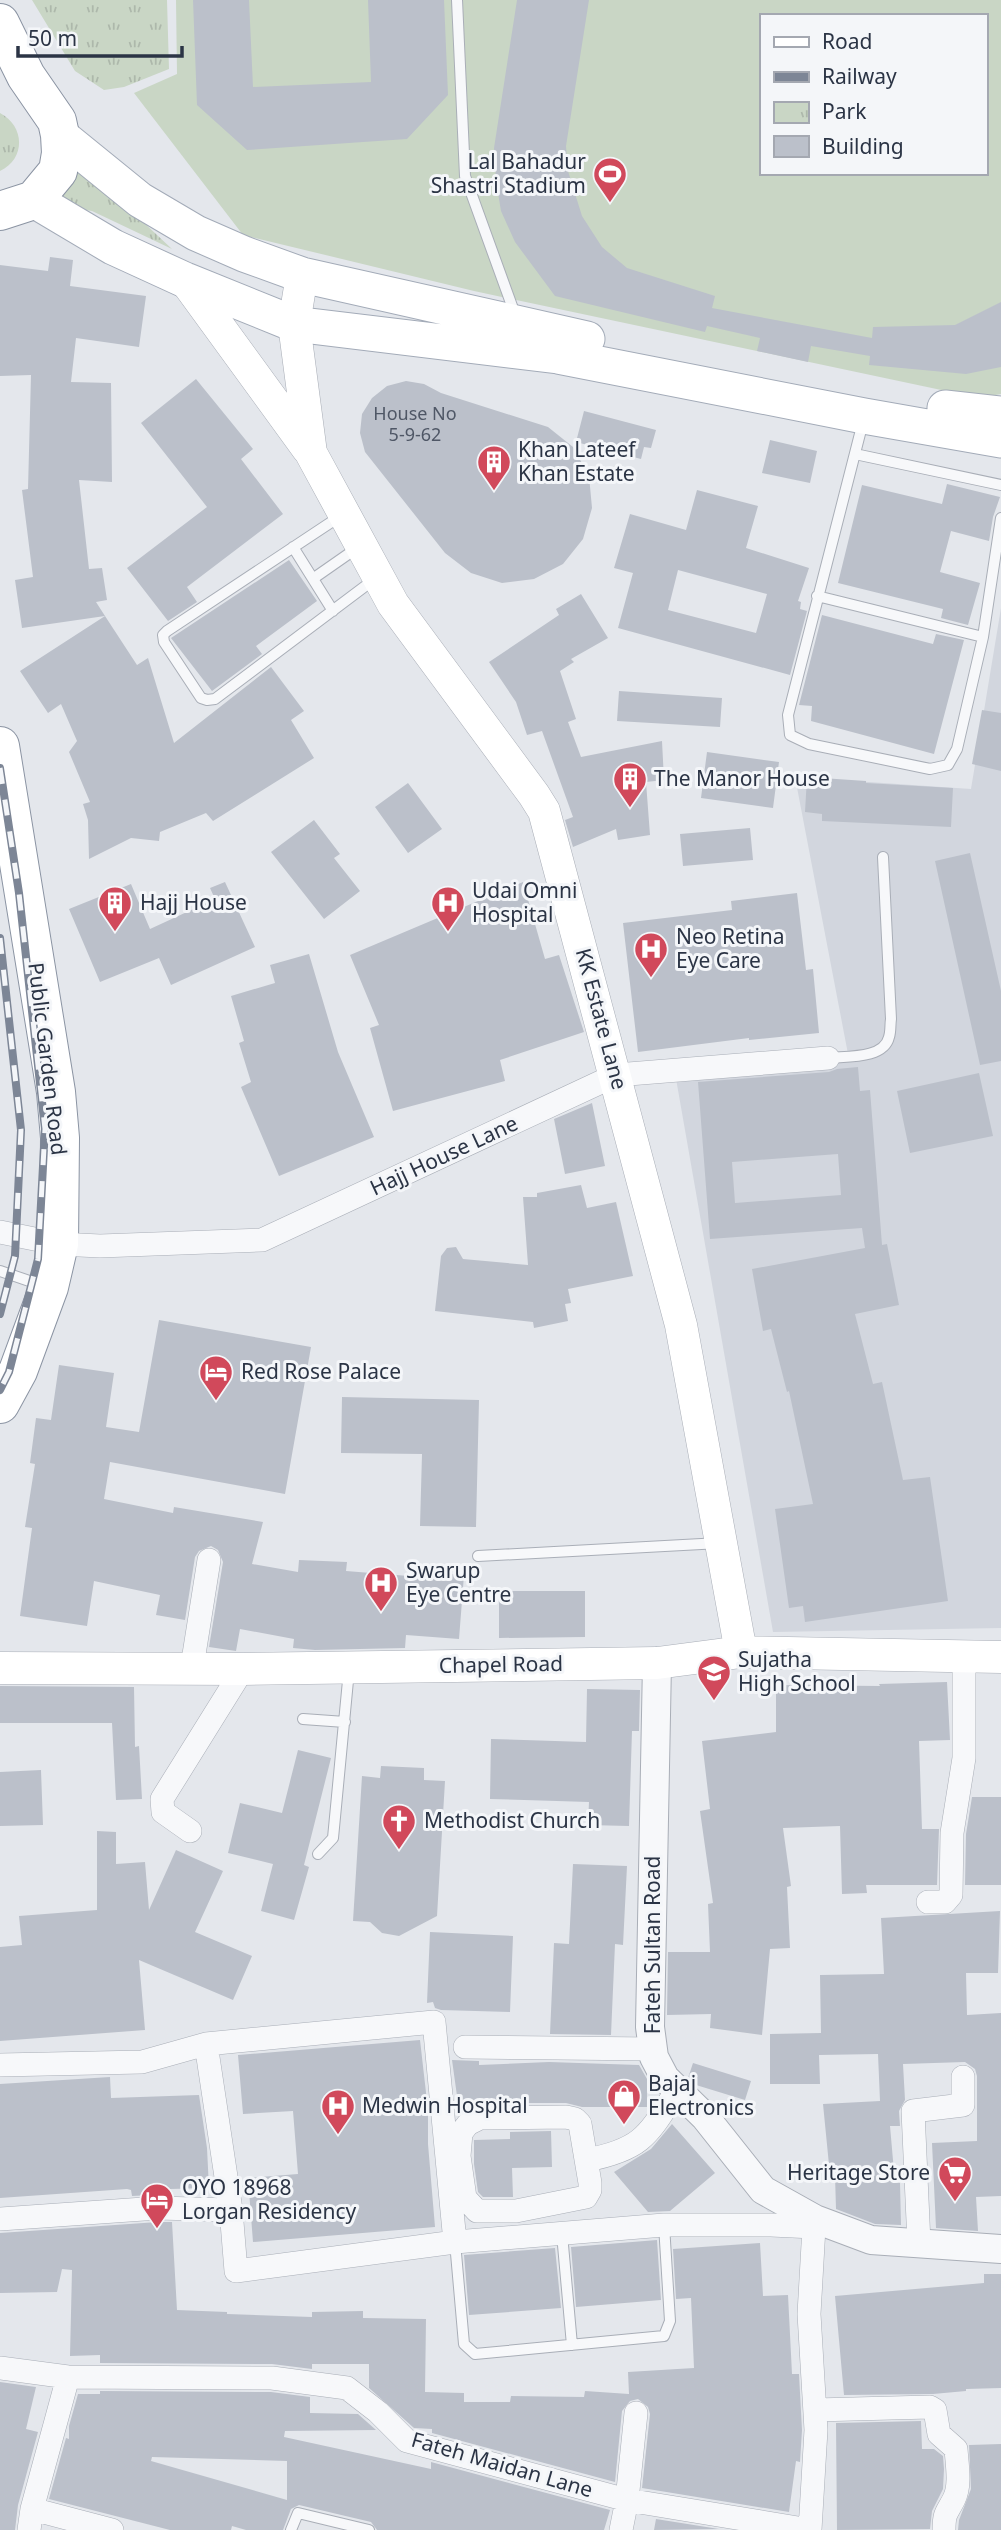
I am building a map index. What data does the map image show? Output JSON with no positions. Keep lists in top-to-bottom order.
{
  "streets": {
    "highway": ["Public Garden Road"],
    "main road": ["KK Estate Lane", "Chapel Road"],
    "street": ["Hajj House Lane", "Fateh Sultan Road", "Fateh Maidan Lane"]
  },
  "crossings": [
    ["KK Estate Lane", "Hajj House Lane"],
    ["KK Estate Lane", "Chapel Road"],
    ["Public Garden Road", "Hajj House Lane"],
    ["Chapel Road", "Fateh Sultan Road"]
  ],
  "places": {
    "sports": ["Lal Bahadur Shastri Stadium"],
    "building": ["Khan Lateef Khan Estate", "The Manor House", "Hajj House"],
    "hospital": [
      "Udai Omni Hospital",
      "Neo Retina Eye Care",
      "Swarup Eye Centre",
      "Medwin Hospital"
    ],
    "hotel": ["Red Rose Palace", "OYO 18968 Lorgan Residency"],
    "school or university": ["Sujatha High School"],
    "church": ["Methodist Church"],
    "shop": ["Bajaj Electronics"],
    "supermarket": ["Heritage Store"]
  },
  "house_numbers": ["House No 5-9-62"],
  "legend": [
    "Road",
    "Railway",
    "Park",
    "Building"
  ],
  "scale_bar": "50 m"
}
